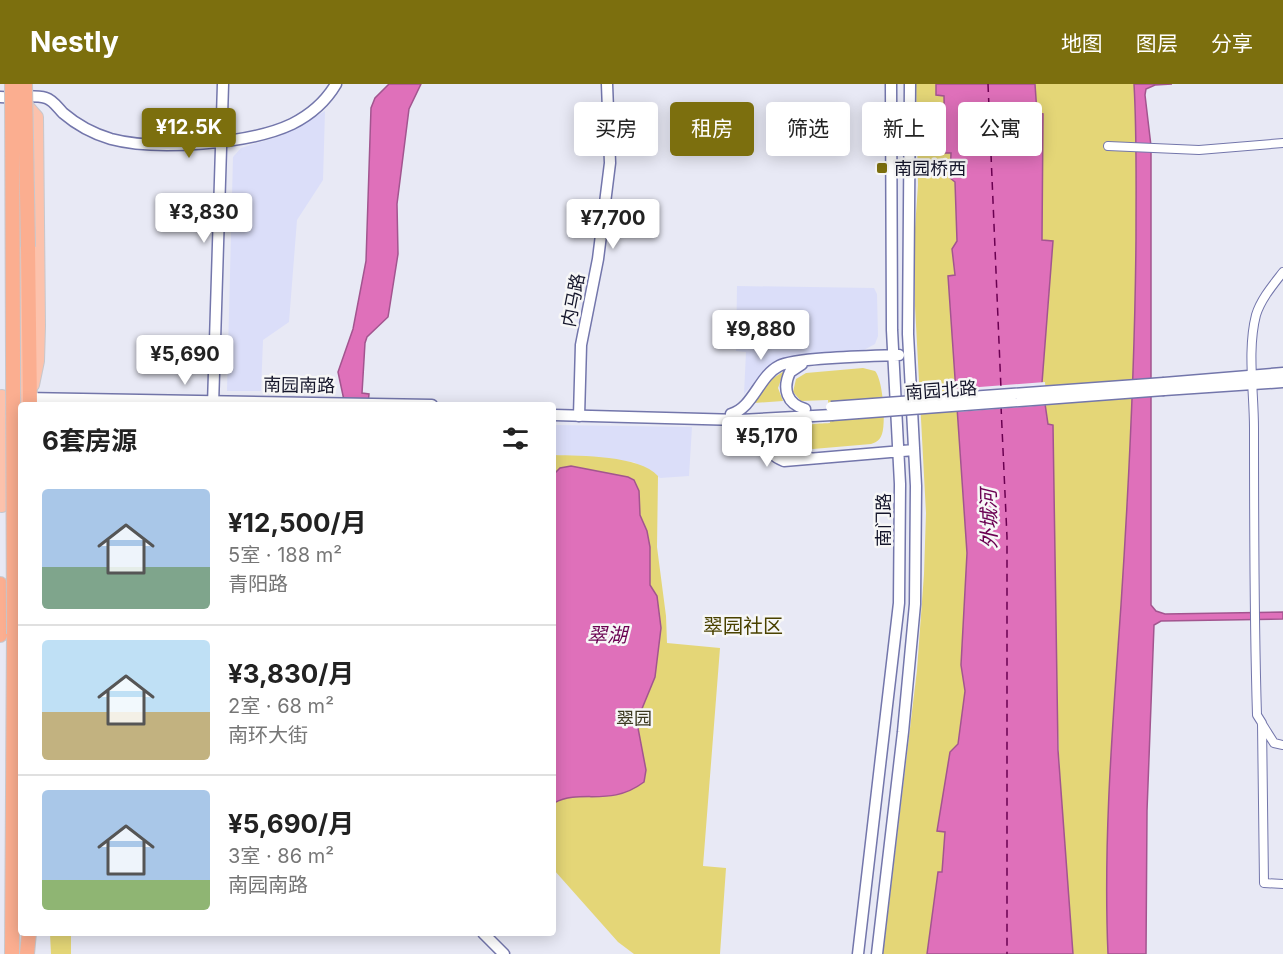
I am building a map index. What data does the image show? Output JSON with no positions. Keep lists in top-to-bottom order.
{
  "streets": {
    "main road": ["内马路", "南园北路", "南门路"]
  },
  "districts": ["翠园社区"],
  "water": ["外城河", "翠湖"],
  "parks": ["翠园"],
  "places": {
    "transit": ["南园桥西"]
  },
  "page": {
    "header": "Nestly",
    "nav": ["地图", "图层", "分享"],
    "chip": [
      "买房",
      "租房",
      "筛选",
      "新上",
      "公寓"
    ],
    "price": [
      "¥12.5K",
      "¥3,830",
      "¥7,700",
      "¥9,880",
      "¥5,690",
      "¥5,170"
    ],
    "heading": "6套房源",
    "list": [
      {
        "name": "¥12,500/月",
        "note": "5室 · 188 m² · 青阳路"
      },
      {
        "name": "¥3,830/月",
        "note": "2室 · 68 m² · 南环大街"
      },
      {
        "name": "¥5,690/月",
        "note": "3室 · 86 m² · 南园南路"
      }
    ]
  }
}
